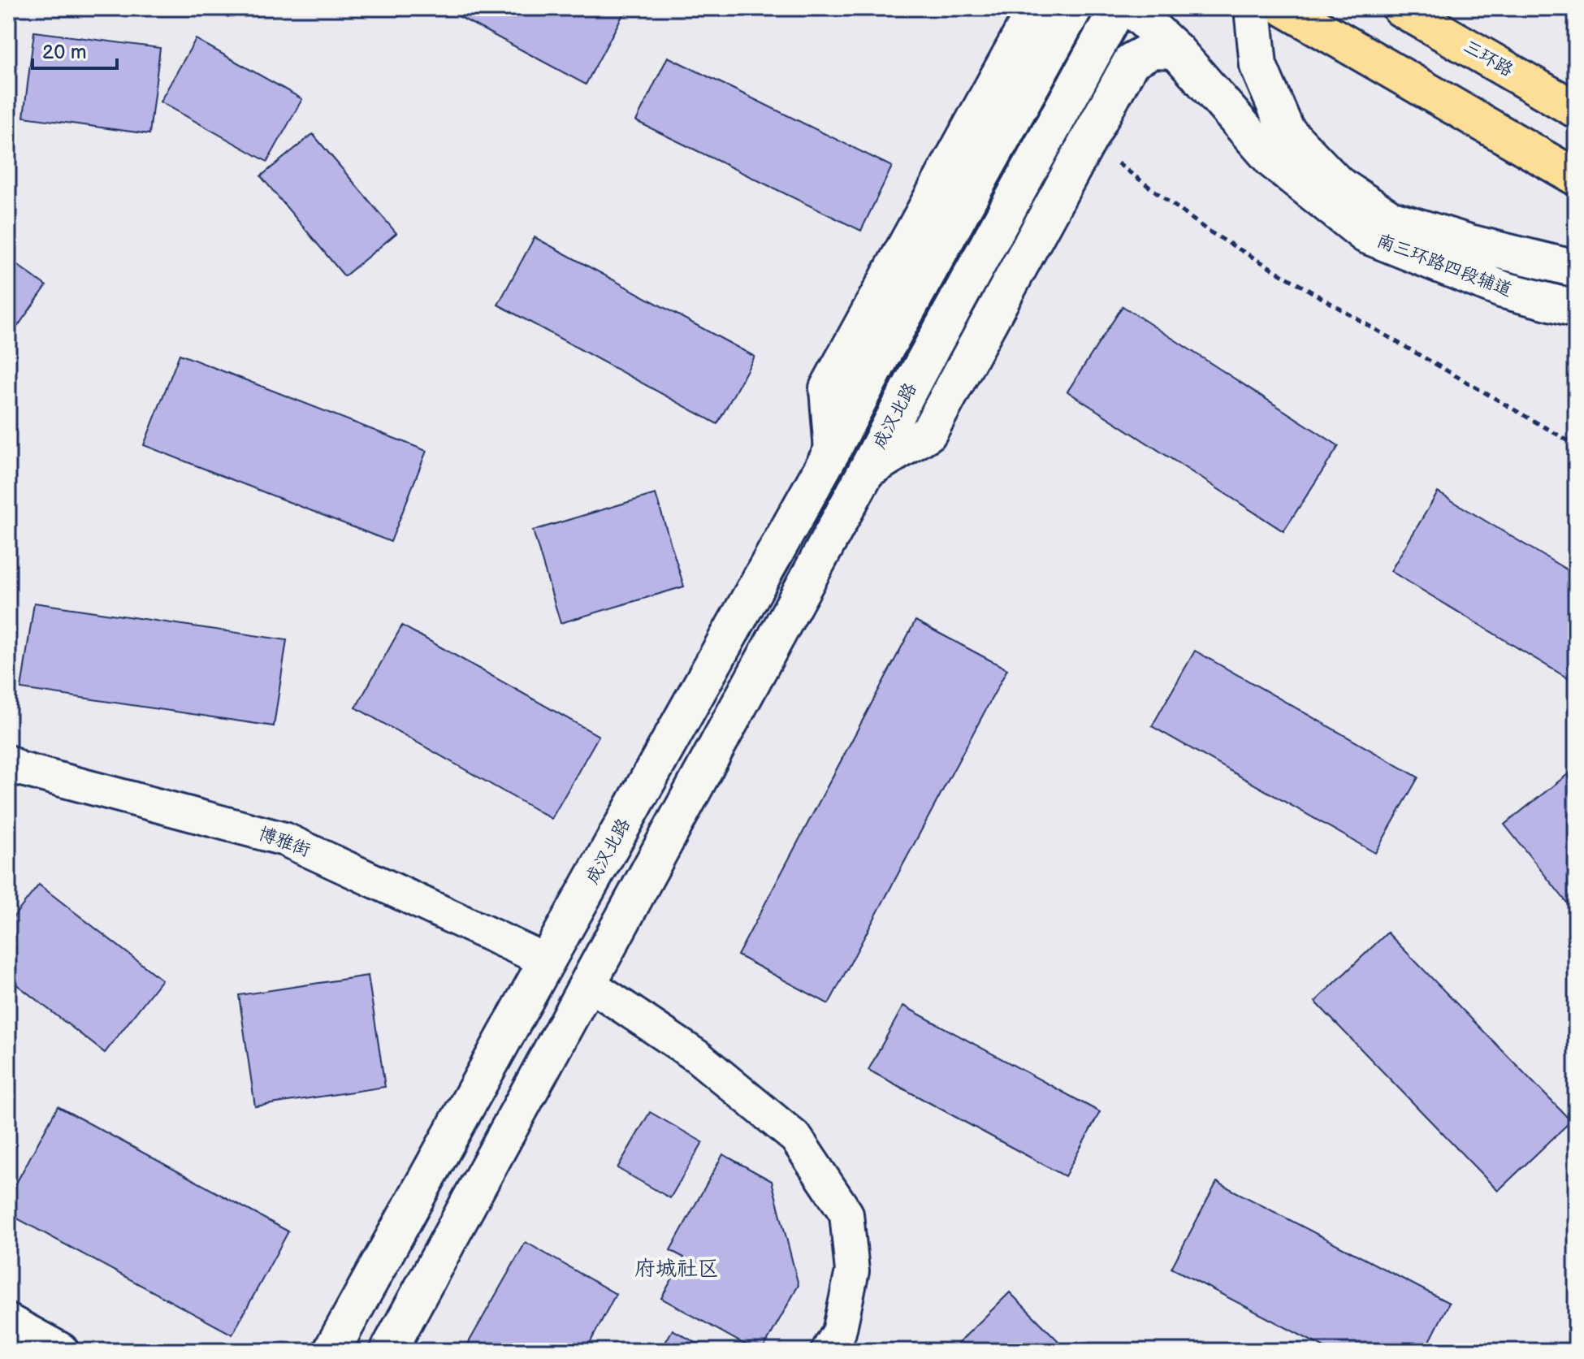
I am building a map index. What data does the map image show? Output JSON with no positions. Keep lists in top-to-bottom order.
{
  "streets": {
    "main road": ["三环路", "南三环路四段辅道", "成汉北路"],
    "street": ["博雅街"]
  },
  "crossings": [
    ["成汉北路", "博雅街"]
  ],
  "districts": ["府城社区"],
  "scale_bar": "20 m"
}
